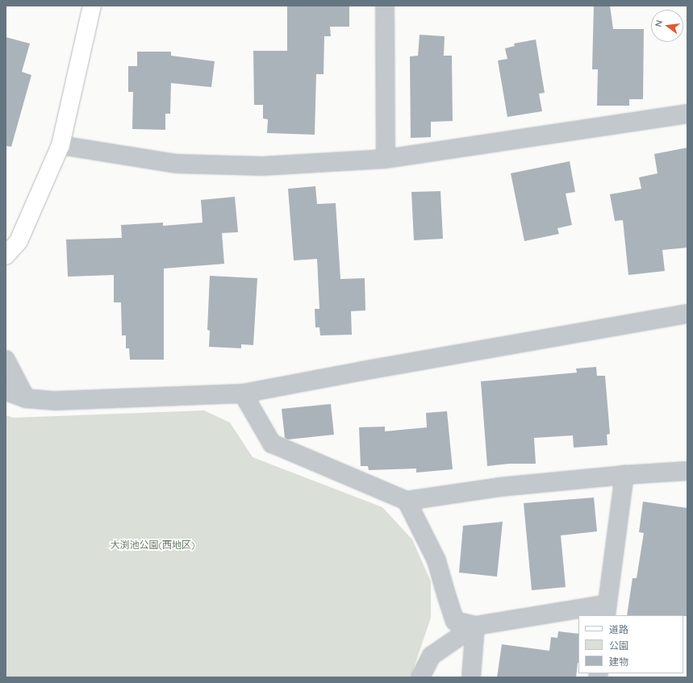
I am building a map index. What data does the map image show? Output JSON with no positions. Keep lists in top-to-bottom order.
{
  "parks": ["大渕池公園(西地区)"],
  "legend": ["道路", "公園", "建物"],
  "north": "left"
}
